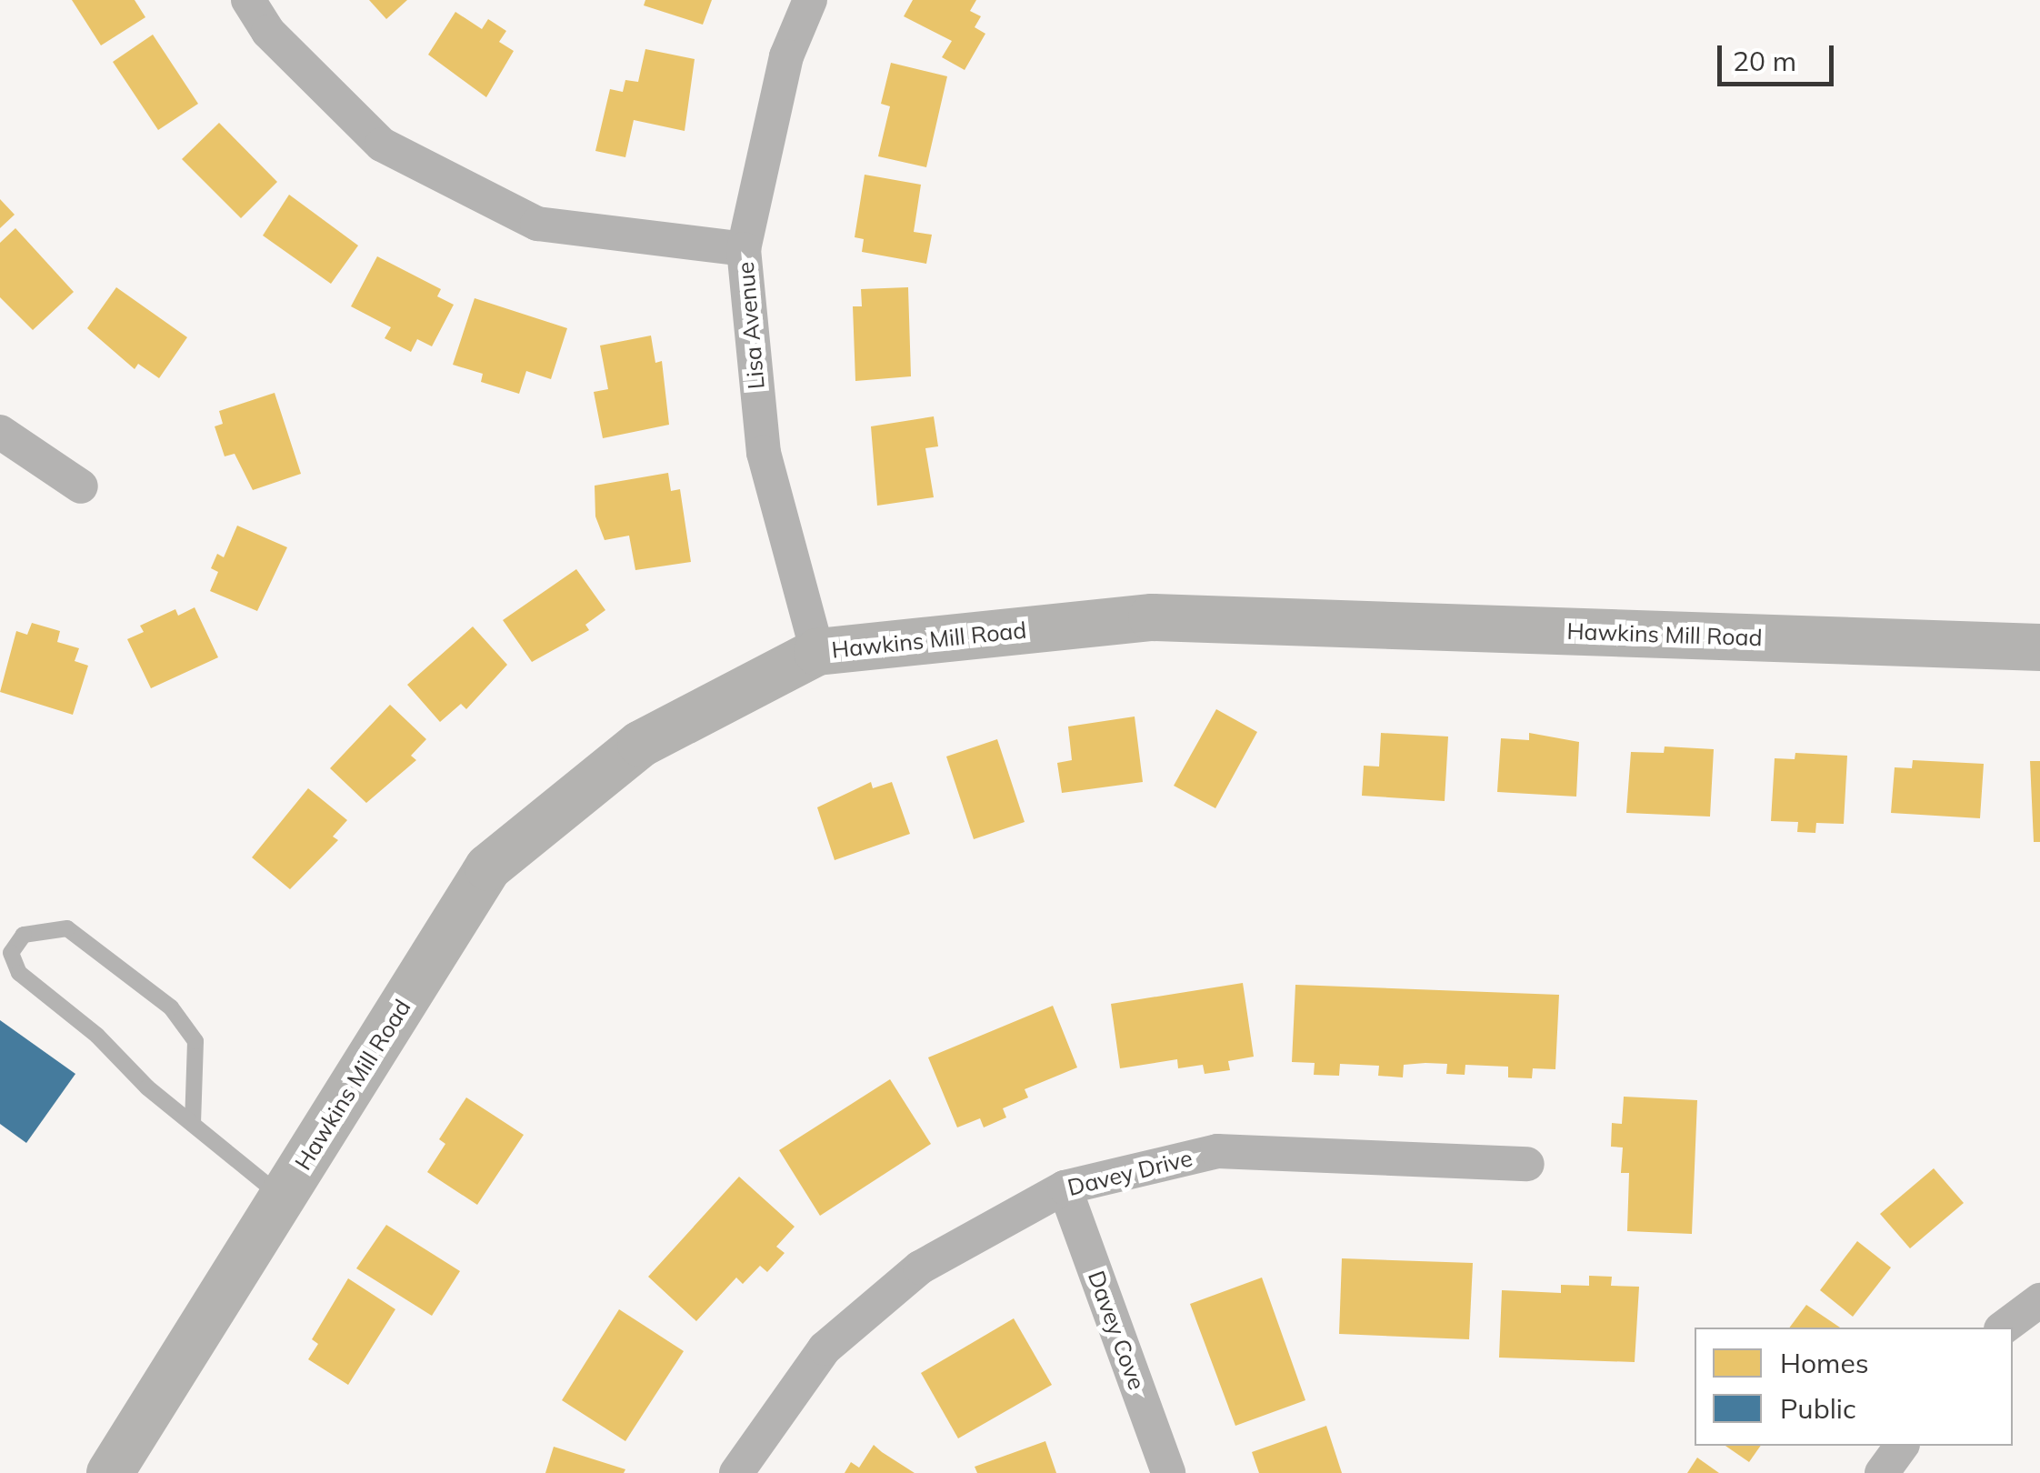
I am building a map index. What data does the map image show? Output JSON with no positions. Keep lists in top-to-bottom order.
{
  "streets": {
    "street": [
      "Lisa Avenue",
      "Hawkins Mill Road",
      "Davey Drive",
      "Davey Cove"
    ]
  },
  "crossings": [
    ["Lisa Avenue", "Hawkins Mill Road"],
    ["Davey Drive", "Davey Cove"]
  ],
  "legend": ["Homes", "Public"],
  "scale_bar": "20 m"
}
